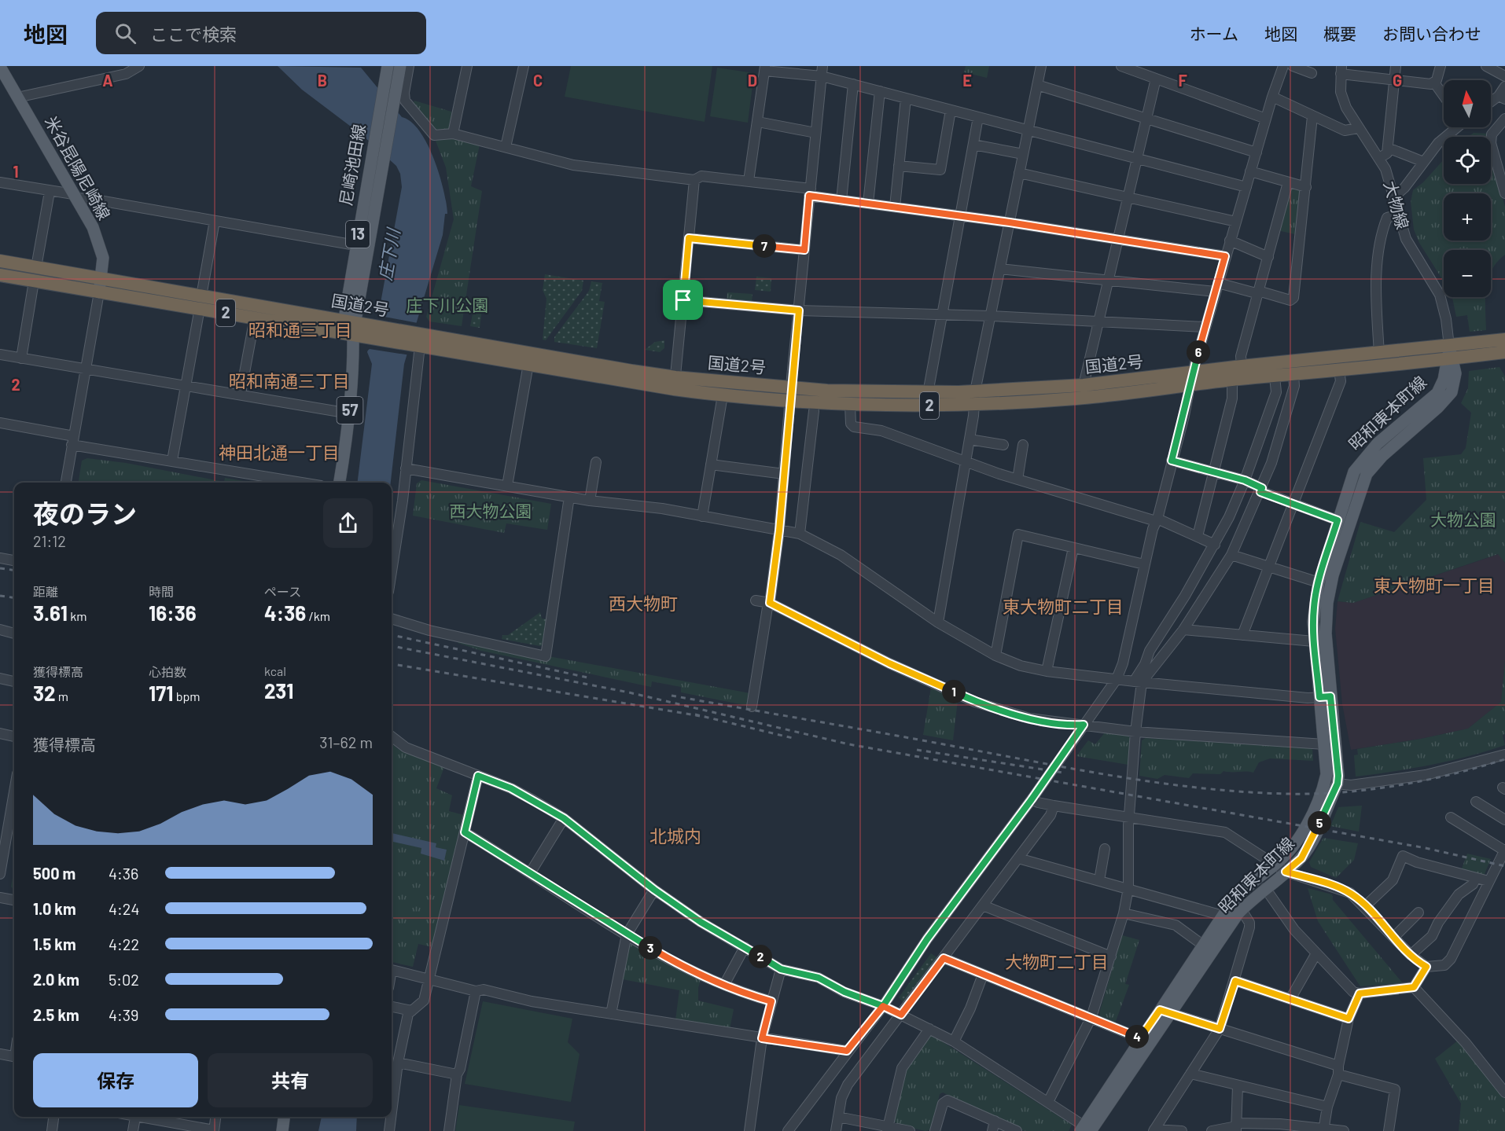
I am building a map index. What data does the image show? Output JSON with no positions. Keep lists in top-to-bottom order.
{
  "streets": {
    "highway": ["国道2号", "2"],
    "main road": [
      "尼崎池田線",
      "米谷昆陽尼崎線",
      "13",
      "57",
      "昭和東本町線"
    ],
    "street": ["大物線"]
  },
  "crossings": [
    ["尼崎池田線", "国道2号"],
    ["尼崎池田線", "57"],
    ["米谷昆陽尼崎線", "国道2号"],
    ["大物線", "国道2号"],
    ["大物線", "昭和東本町線"],
    ["国道2号", "57"],
    ["国道2号", "昭和東本町線"]
  ],
  "districts": [
    "昭和通三丁目",
    "昭和南通三丁目",
    "神田北通一丁目",
    "東大物町一丁目",
    "西大物町",
    "東大物町二丁目",
    "北城内",
    "大物町二丁目"
  ],
  "water": ["庄下川"],
  "parks": ["庄下川公園", "西大物公園", "大物公園"],
  "north": "top",
  "page": {
    "header": "地図",
    "search": "ここで検索",
    "nav": [
      "ホーム",
      "地図",
      "概要",
      "お問い合わせ"
    ],
    "map_buttons": ["+", "−"],
    "pins": [
      "7",
      "6",
      "1",
      "5",
      "3",
      "2",
      "4"
    ],
    "heading": ["夜のラン", "21:12"],
    "stats": [
      ["距離", "3.61 km"],
      ["時間", "16:36"],
      ["ペース", "4:36 /km"],
      ["獲得標高", "32 m"],
      ["心拍数", "171 bpm"],
      ["kcal", "231"]
    ],
    "chart": ["獲得標高", "31–62 m"],
    "list": [
      {
        "name": "500 m",
        "note": "4:36"
      },
      {
        "name": "1.0 km",
        "note": "4:24"
      },
      {
        "name": "1.5 km",
        "note": "4:22"
      },
      {
        "name": "2.0 km",
        "note": "5:02"
      },
      {
        "name": "2.5 km",
        "note": "4:39"
      }
    ],
    "buttons": ["保存", "共有"]
  },
  "grid": {
    "columns": [
      "A",
      "B",
      "C",
      "D",
      "E",
      "F",
      "G"
    ],
    "rows": ["1", "2"]
  }
}
